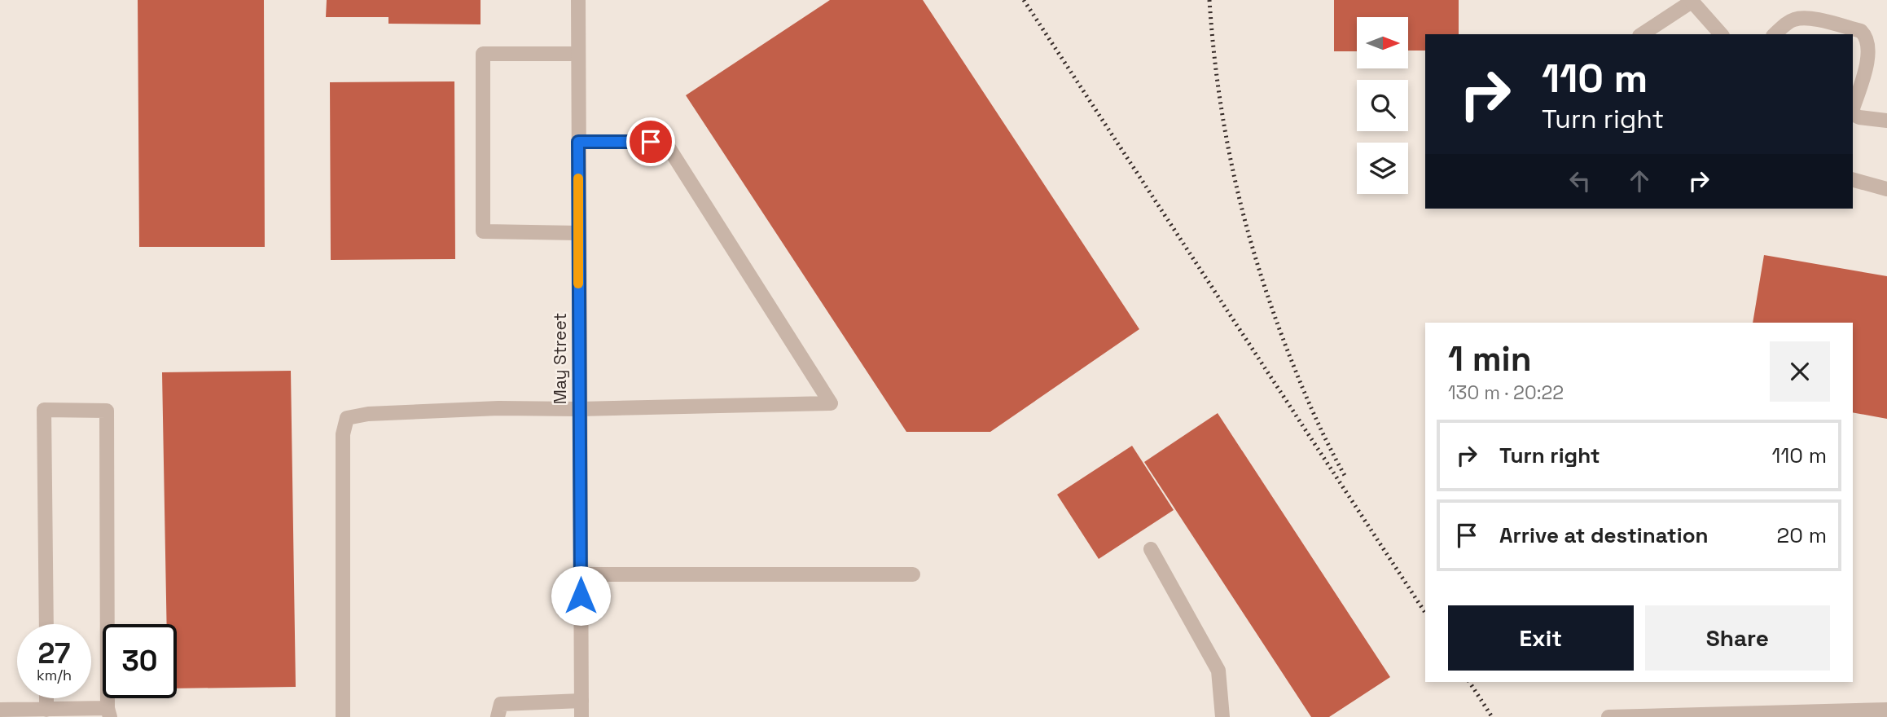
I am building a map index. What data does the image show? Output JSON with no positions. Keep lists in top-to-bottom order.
{
  "streets": {
    "street": ["May Street"]
  },
  "north": "right",
  "page": {
    "turn": ["110 m", "Turn right"],
    "heading": ["1 min", "130 m · 20:22"],
    "list": [
      {
        "name": "Turn right",
        "value": "110 m"
      },
      {
        "name": "Arrive at destination",
        "value": "20 m"
      }
    ],
    "buttons": ["Exit", "Share"],
    "speed": "27 km/h",
    "limit": "30"
  }
}
